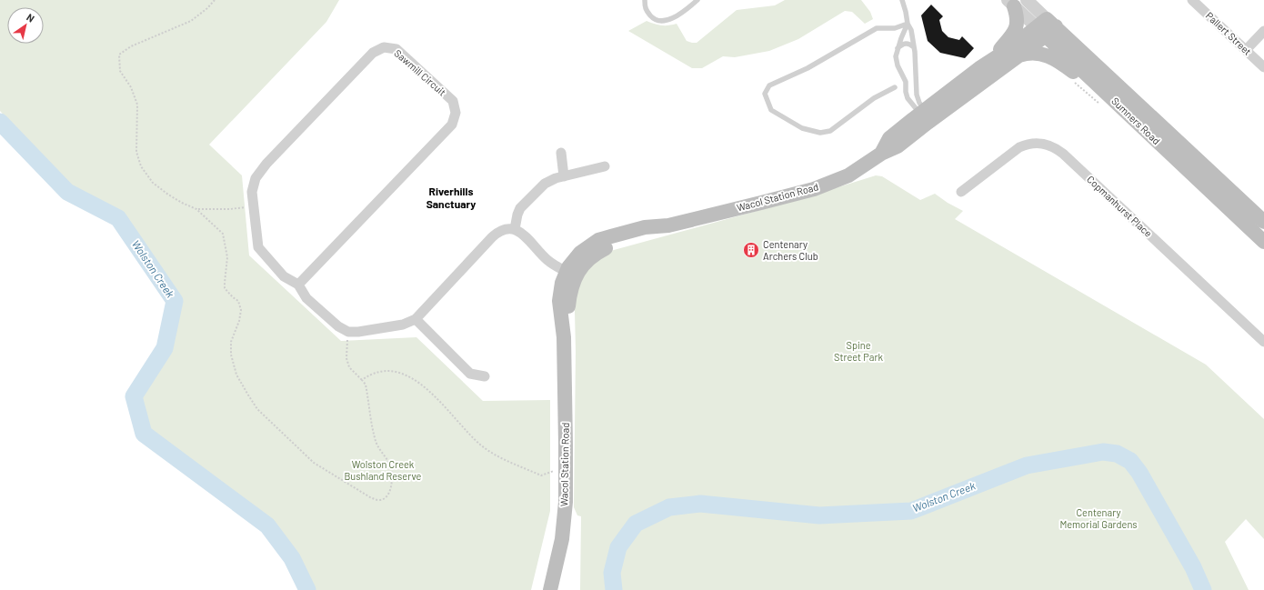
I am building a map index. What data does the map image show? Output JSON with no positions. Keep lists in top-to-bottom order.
{
  "streets": {
    "main road": ["Sumners Road", "Wacol Station Road"],
    "street": ["Pallert Street", "Sawmill Circuit", "Copmanhurst Place"]
  },
  "crossings": [
    ["Sumners Road", "Wacol Station Road"]
  ],
  "districts": ["Riverhills Sanctuary"],
  "water": ["Wolston Creek"],
  "parks": ["Spine Street Park", "Wolston Creek Bushland Reserve", "Centenary Memorial Gardens"],
  "places": {
    "building": ["Centenary Archers Club"]
  },
  "north": "top right"
}
